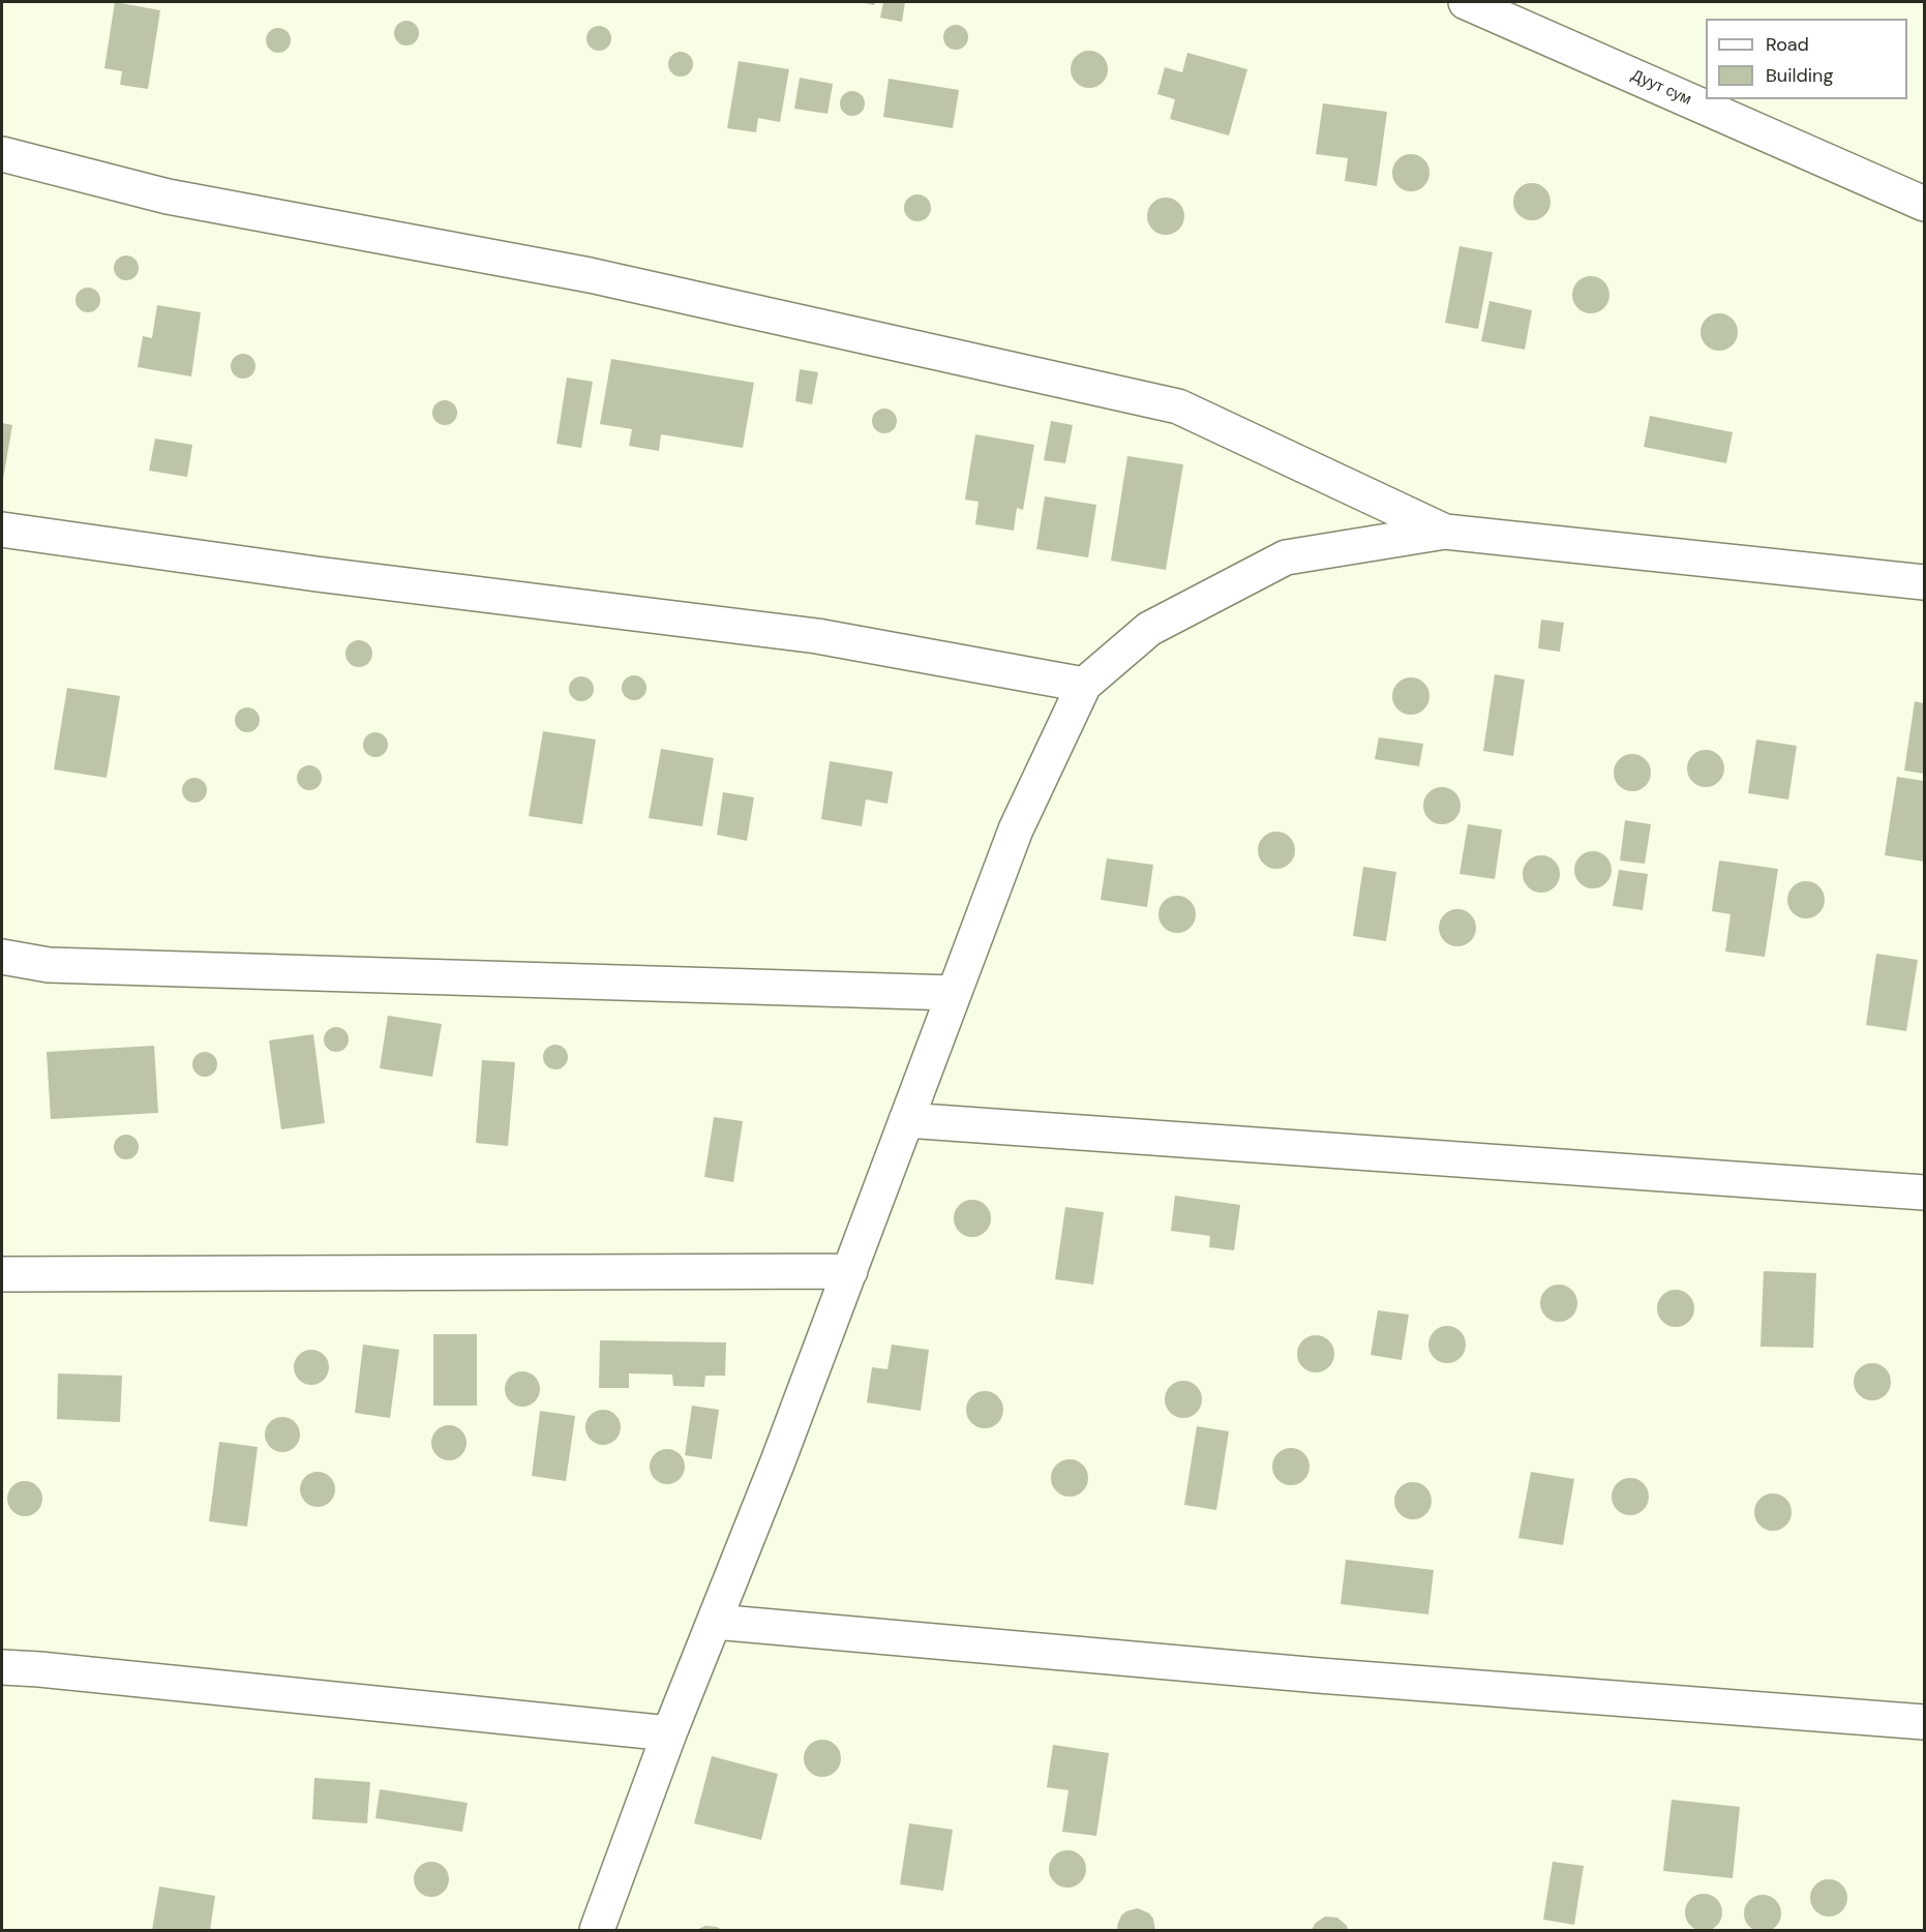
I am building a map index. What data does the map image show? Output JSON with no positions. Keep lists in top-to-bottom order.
{
  "streets": {
    "street": ["Дуут сум"]
  },
  "legend": ["Road", "Building"]
}
